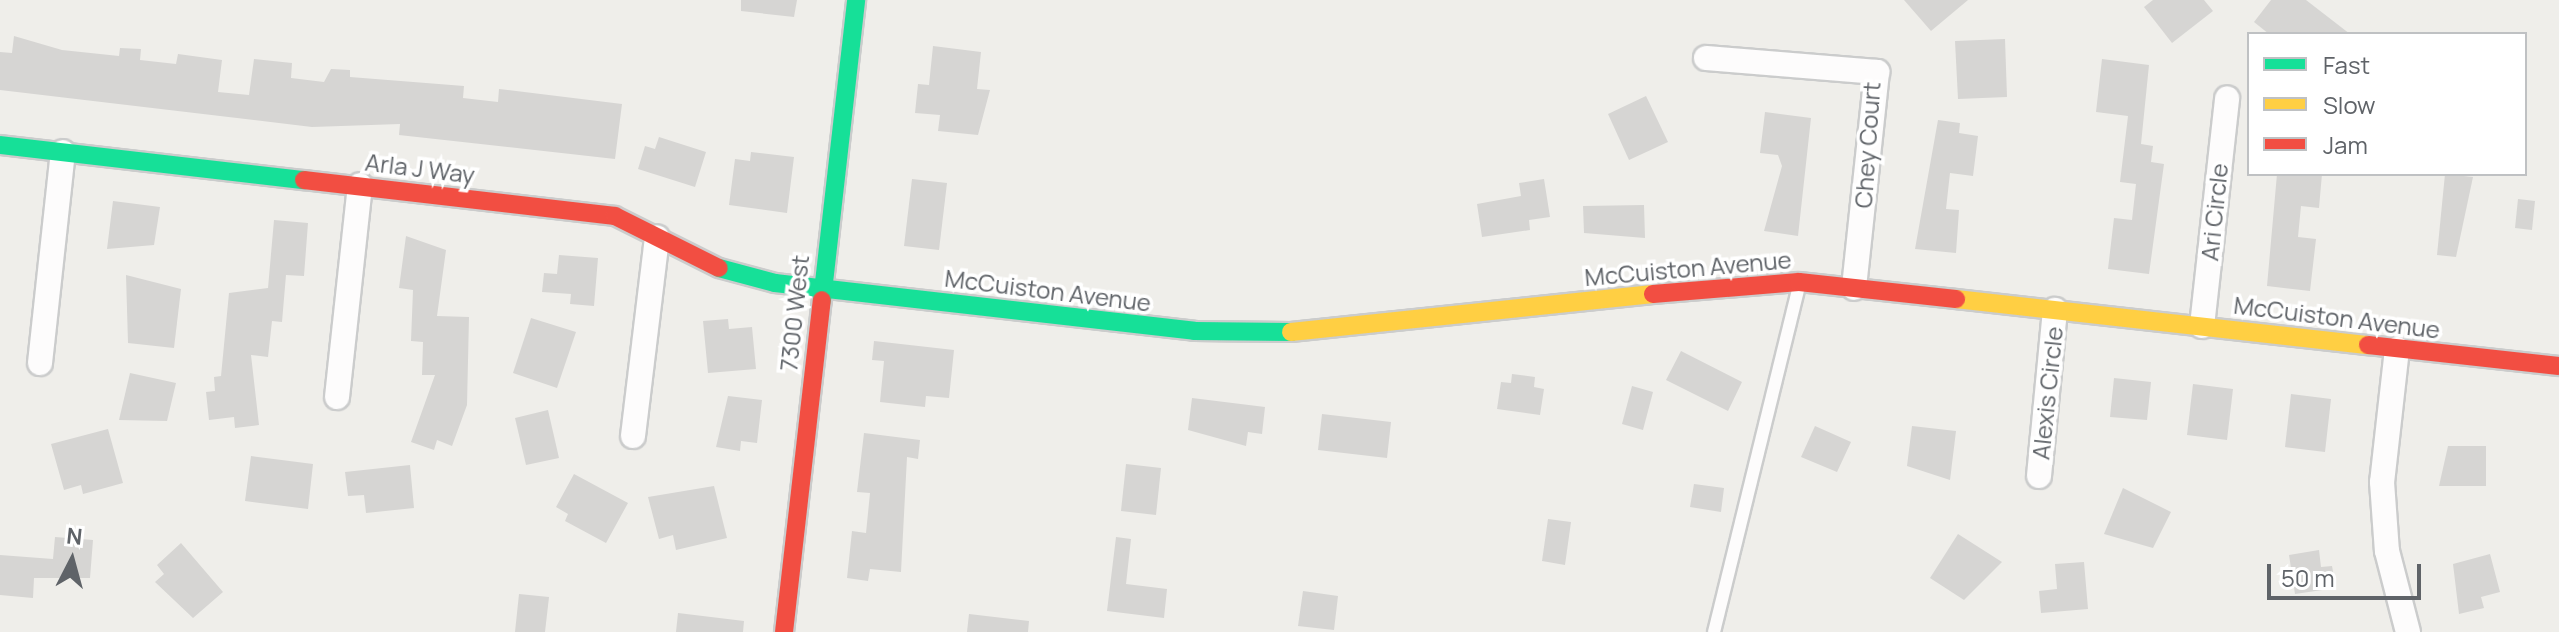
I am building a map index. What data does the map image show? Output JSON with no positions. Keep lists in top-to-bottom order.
{
  "streets": {
    "street": [
      "Chey Court",
      "Arla J Way",
      "Ari Circle",
      "McCuiston Avenue",
      "7300 West",
      "Alexis Circle"
    ]
  },
  "crossings": [
    ["Chey Court", "McCuiston Avenue"],
    ["Arla J Way", "McCuiston Avenue"],
    ["Arla J Way", "7300 West"],
    ["Ari Circle", "McCuiston Avenue"],
    ["McCuiston Avenue", "7300 West"],
    ["McCuiston Avenue", "Alexis Circle"]
  ],
  "legend": ["Fast", "Slow", "Jam"],
  "scale_bar": "50 m",
  "north": "top"
}
